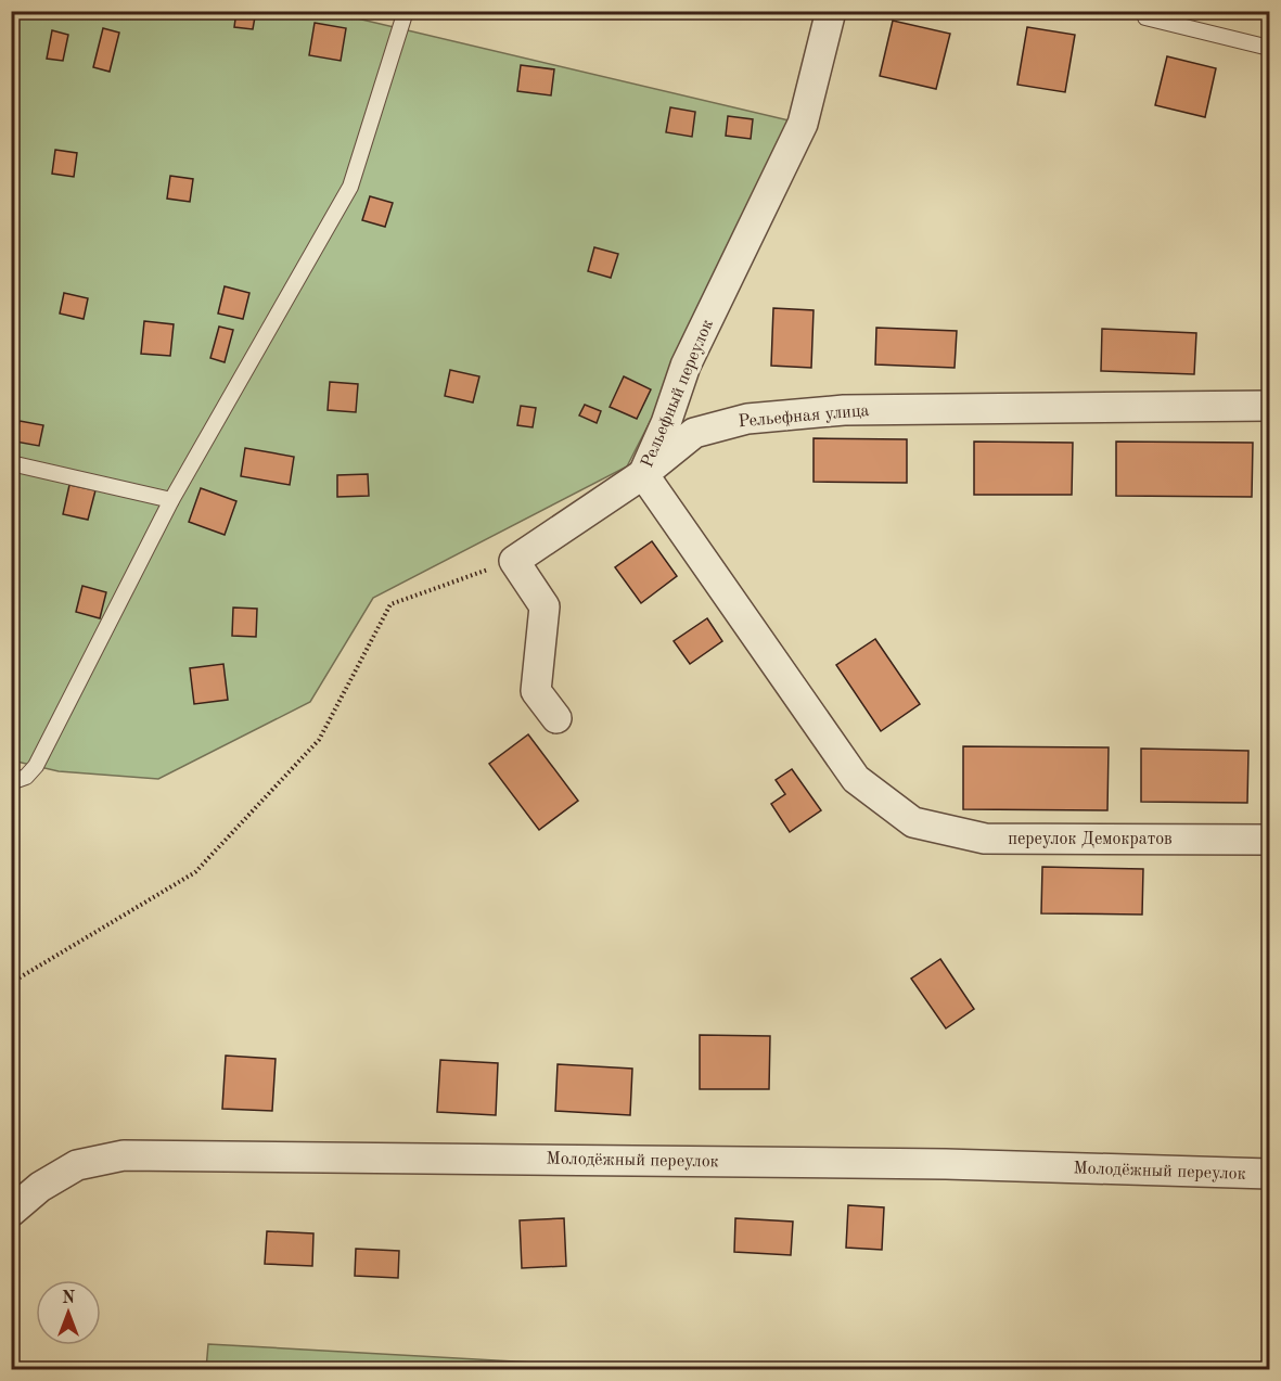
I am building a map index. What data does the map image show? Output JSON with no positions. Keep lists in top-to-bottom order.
{
  "streets": {
    "street": [
      "Рельефный переулок",
      "Рельефная улица",
      "переулок Демократов",
      "Молодёжный переулок"
    ]
  },
  "crossings": [
    ["Рельефный переулок", "Рельефная улица"],
    ["Рельефный переулок", "переулок Демократов"]
  ],
  "north": "top"
}
